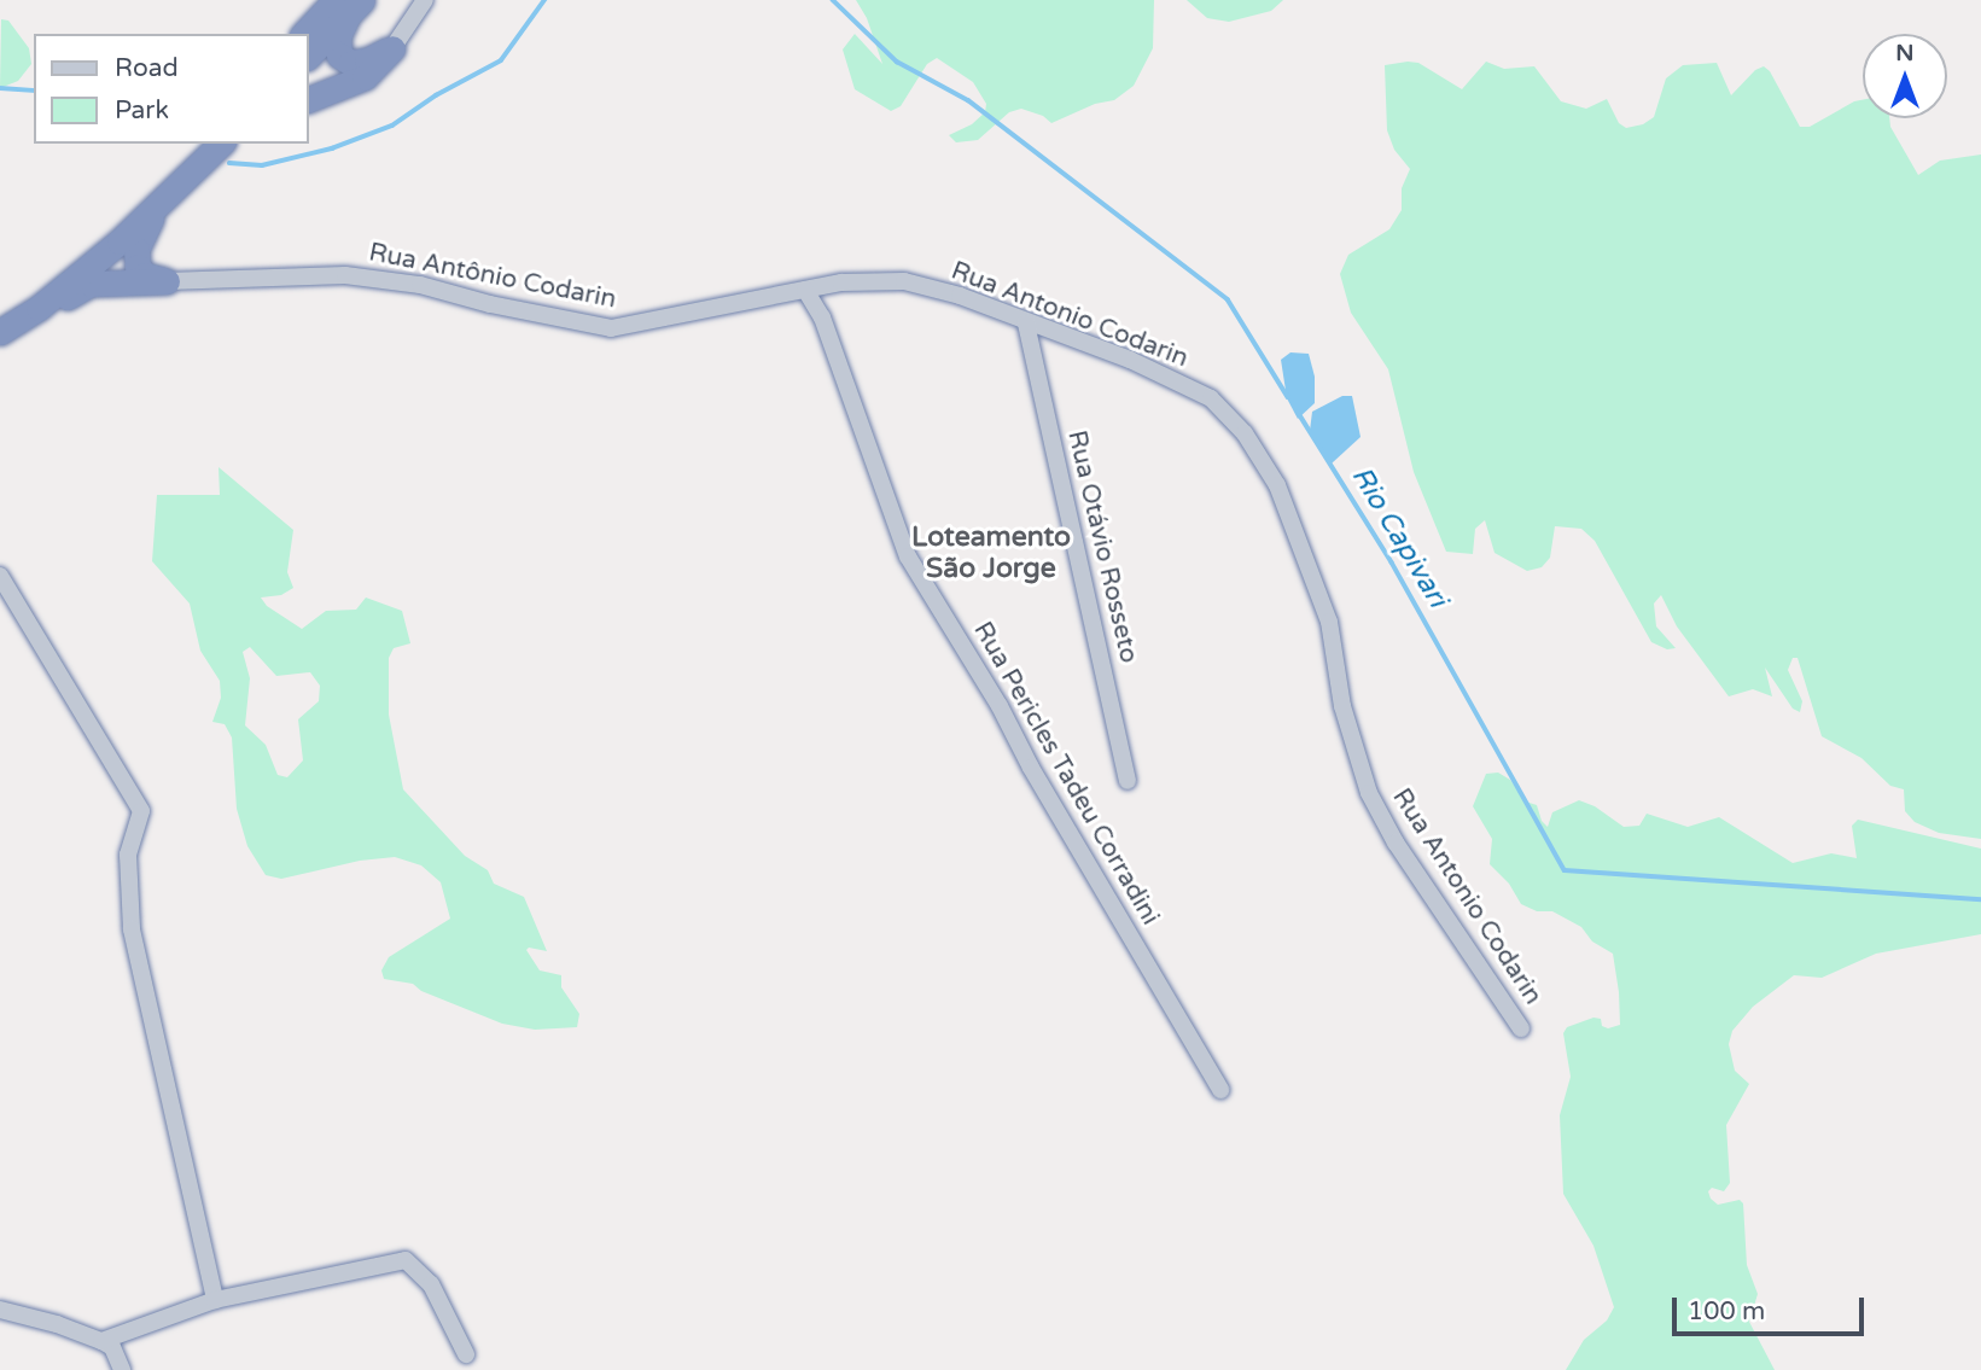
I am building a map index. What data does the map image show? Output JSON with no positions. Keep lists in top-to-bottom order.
{
  "streets": {
    "street": [
      "Rua Antônio Codarin",
      "Rua Antonio Codarin",
      "Rua Otávio Rosseto",
      "Rua Pericles Tadeu Corradini"
    ]
  },
  "crossings": [
    ["Rua Antônio Codarin", "Rua Antonio Codarin"],
    ["Rua Antônio Codarin", "Rua Pericles Tadeu Corradini"],
    ["Rua Antonio Codarin", "Rua Otávio Rosseto"],
    ["Rua Antonio Codarin", "Rua Pericles Tadeu Corradini"]
  ],
  "districts": ["Loteamento São Jorge"],
  "water": ["Rio Capivari"],
  "legend": ["Road", "Park"],
  "scale_bar": "100 m",
  "north": "top"
}
